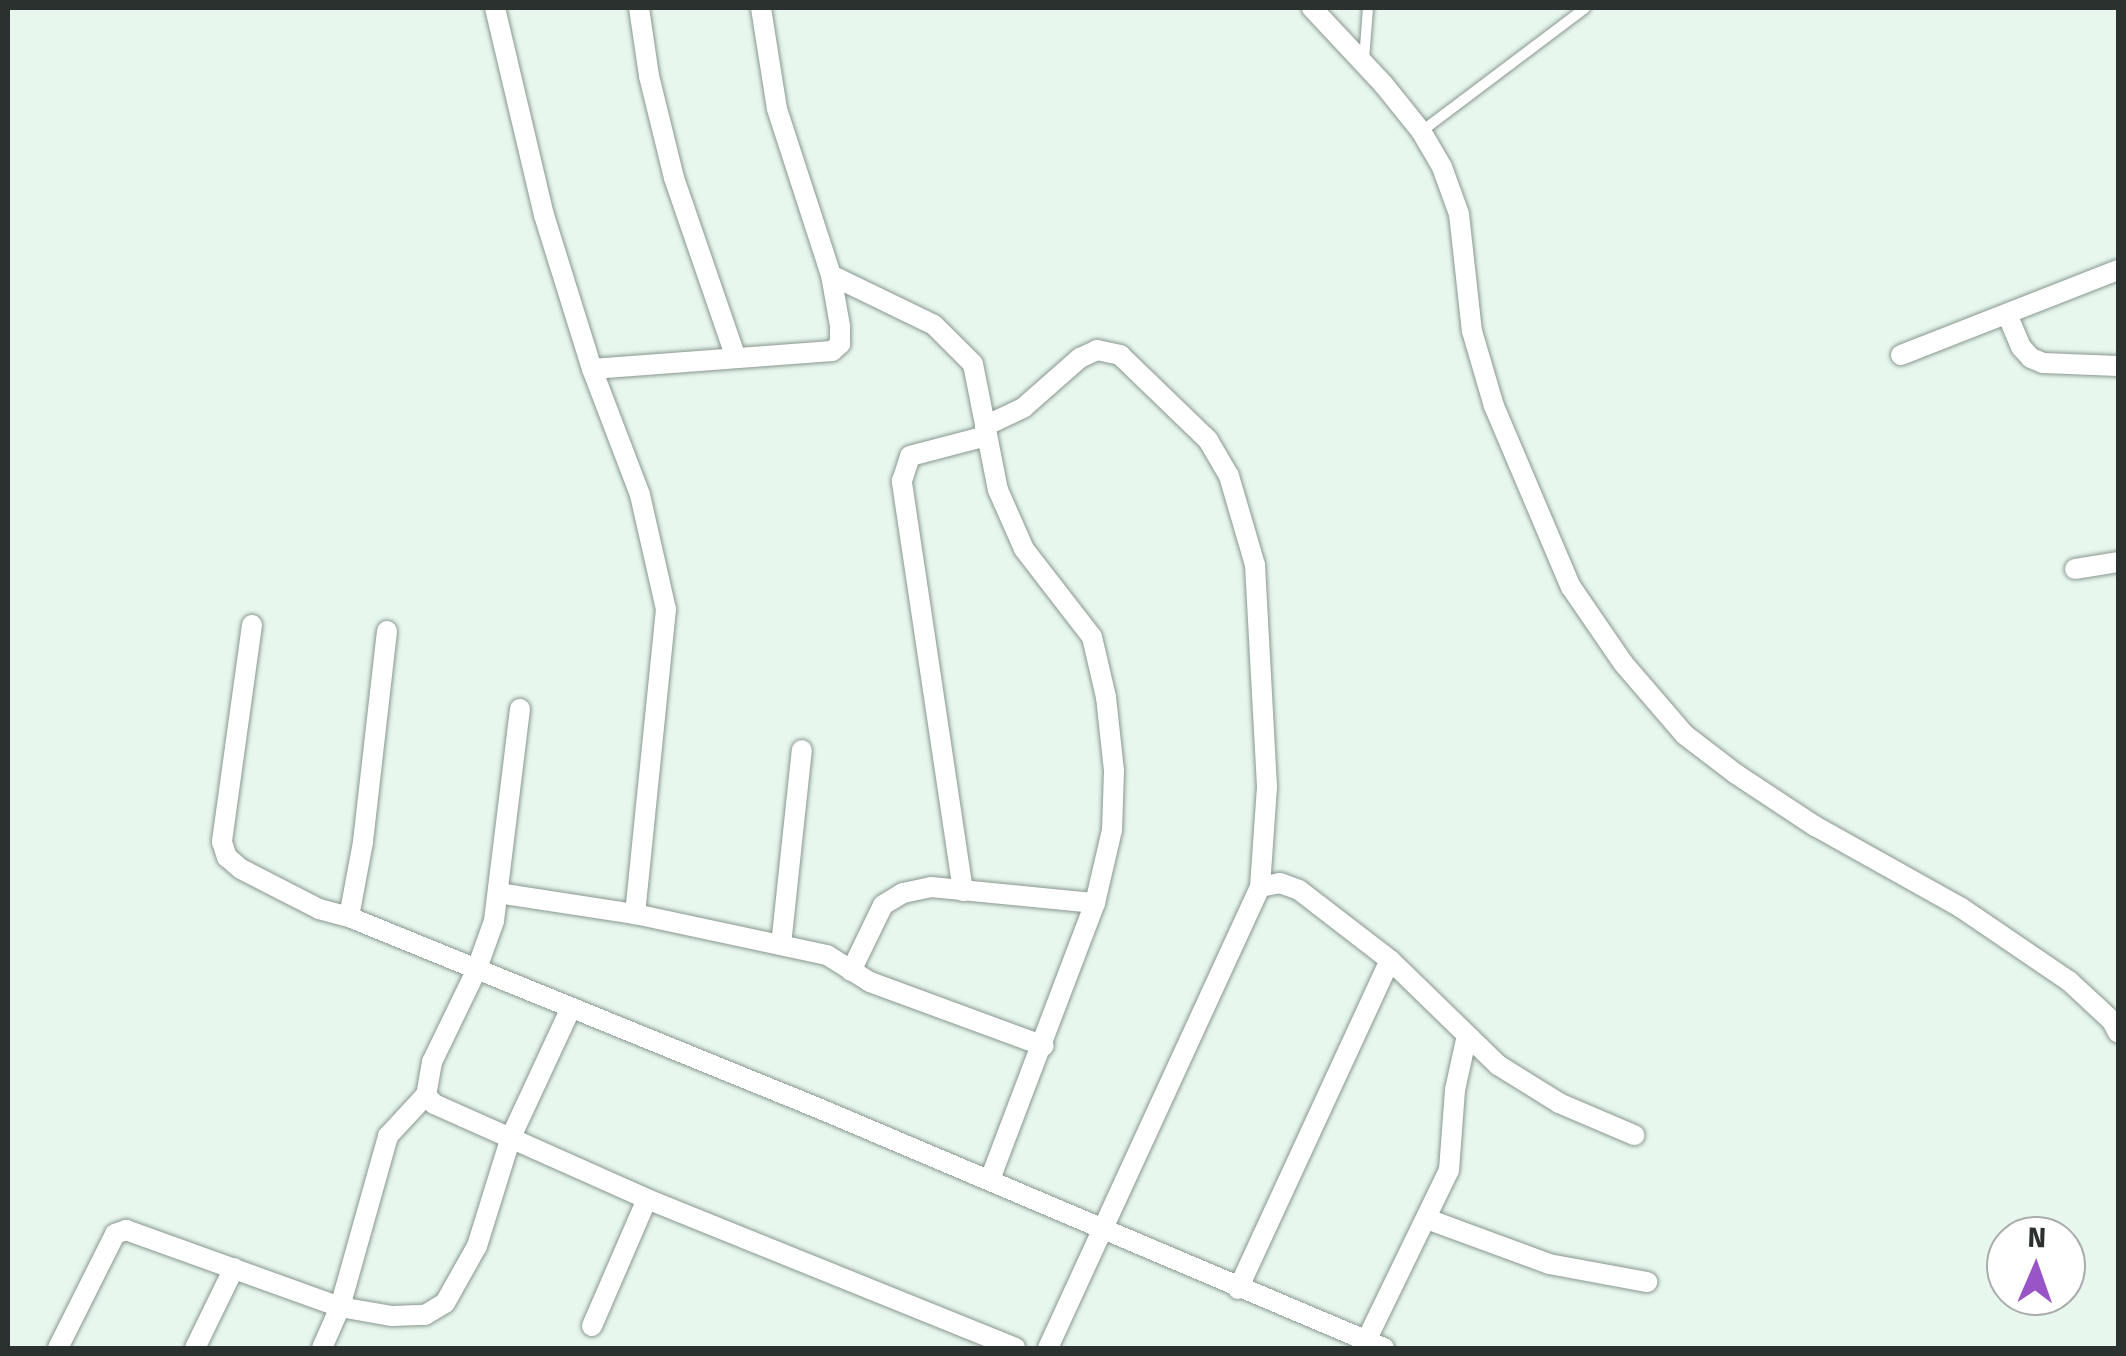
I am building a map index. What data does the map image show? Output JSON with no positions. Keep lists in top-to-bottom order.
{
  "north": "top"
}
